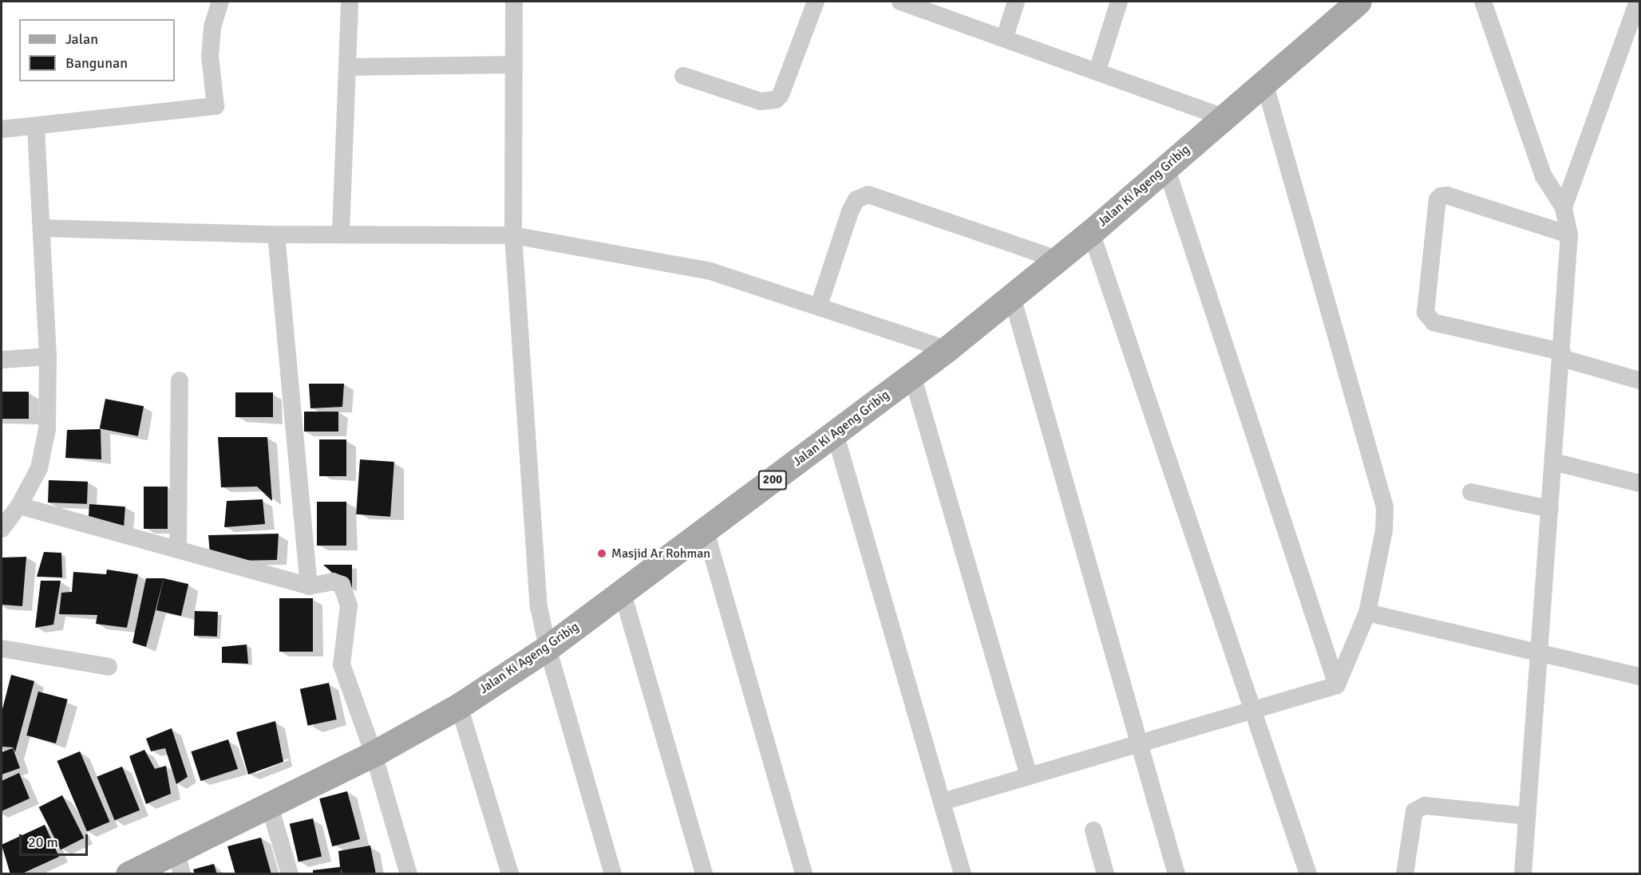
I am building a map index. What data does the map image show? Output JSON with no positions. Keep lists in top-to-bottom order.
{
  "streets": {
    "main road": ["Jalan Ki Ageng Gribig", "200"]
  },
  "places": ["Masjid Ar Rohman"],
  "legend": ["Jalan", "Bangunan"],
  "scale_bar": "20 m"
}
